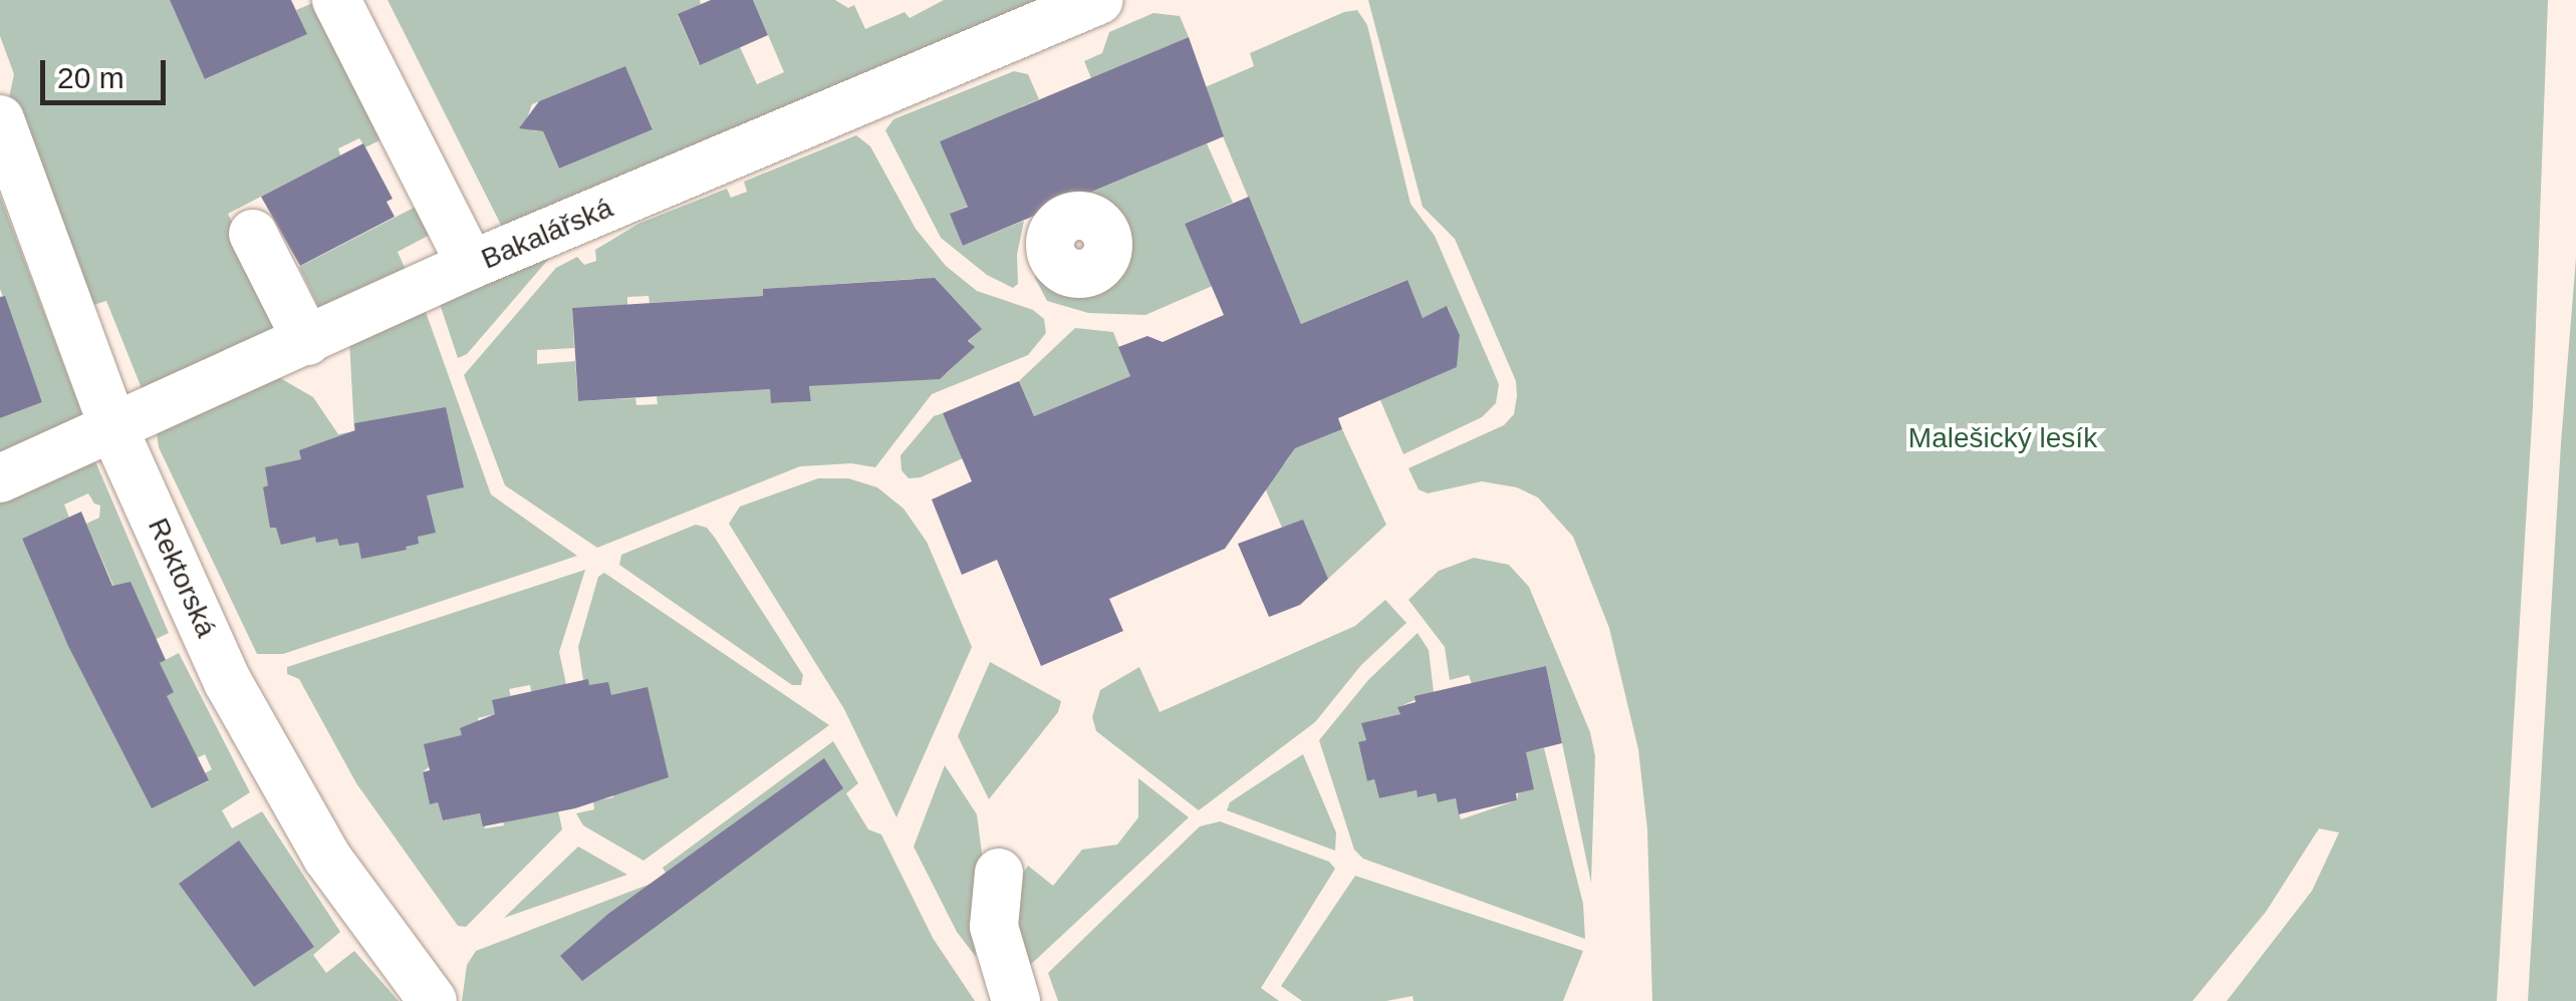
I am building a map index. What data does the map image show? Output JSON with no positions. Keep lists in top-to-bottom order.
{
  "streets": {
    "street": ["Bakalářská", "Rektorská"]
  },
  "crossings": [
    ["Bakalářská", "Rektorská"]
  ],
  "parks": ["Malešický lesík"],
  "scale_bar": "20 m"
}
